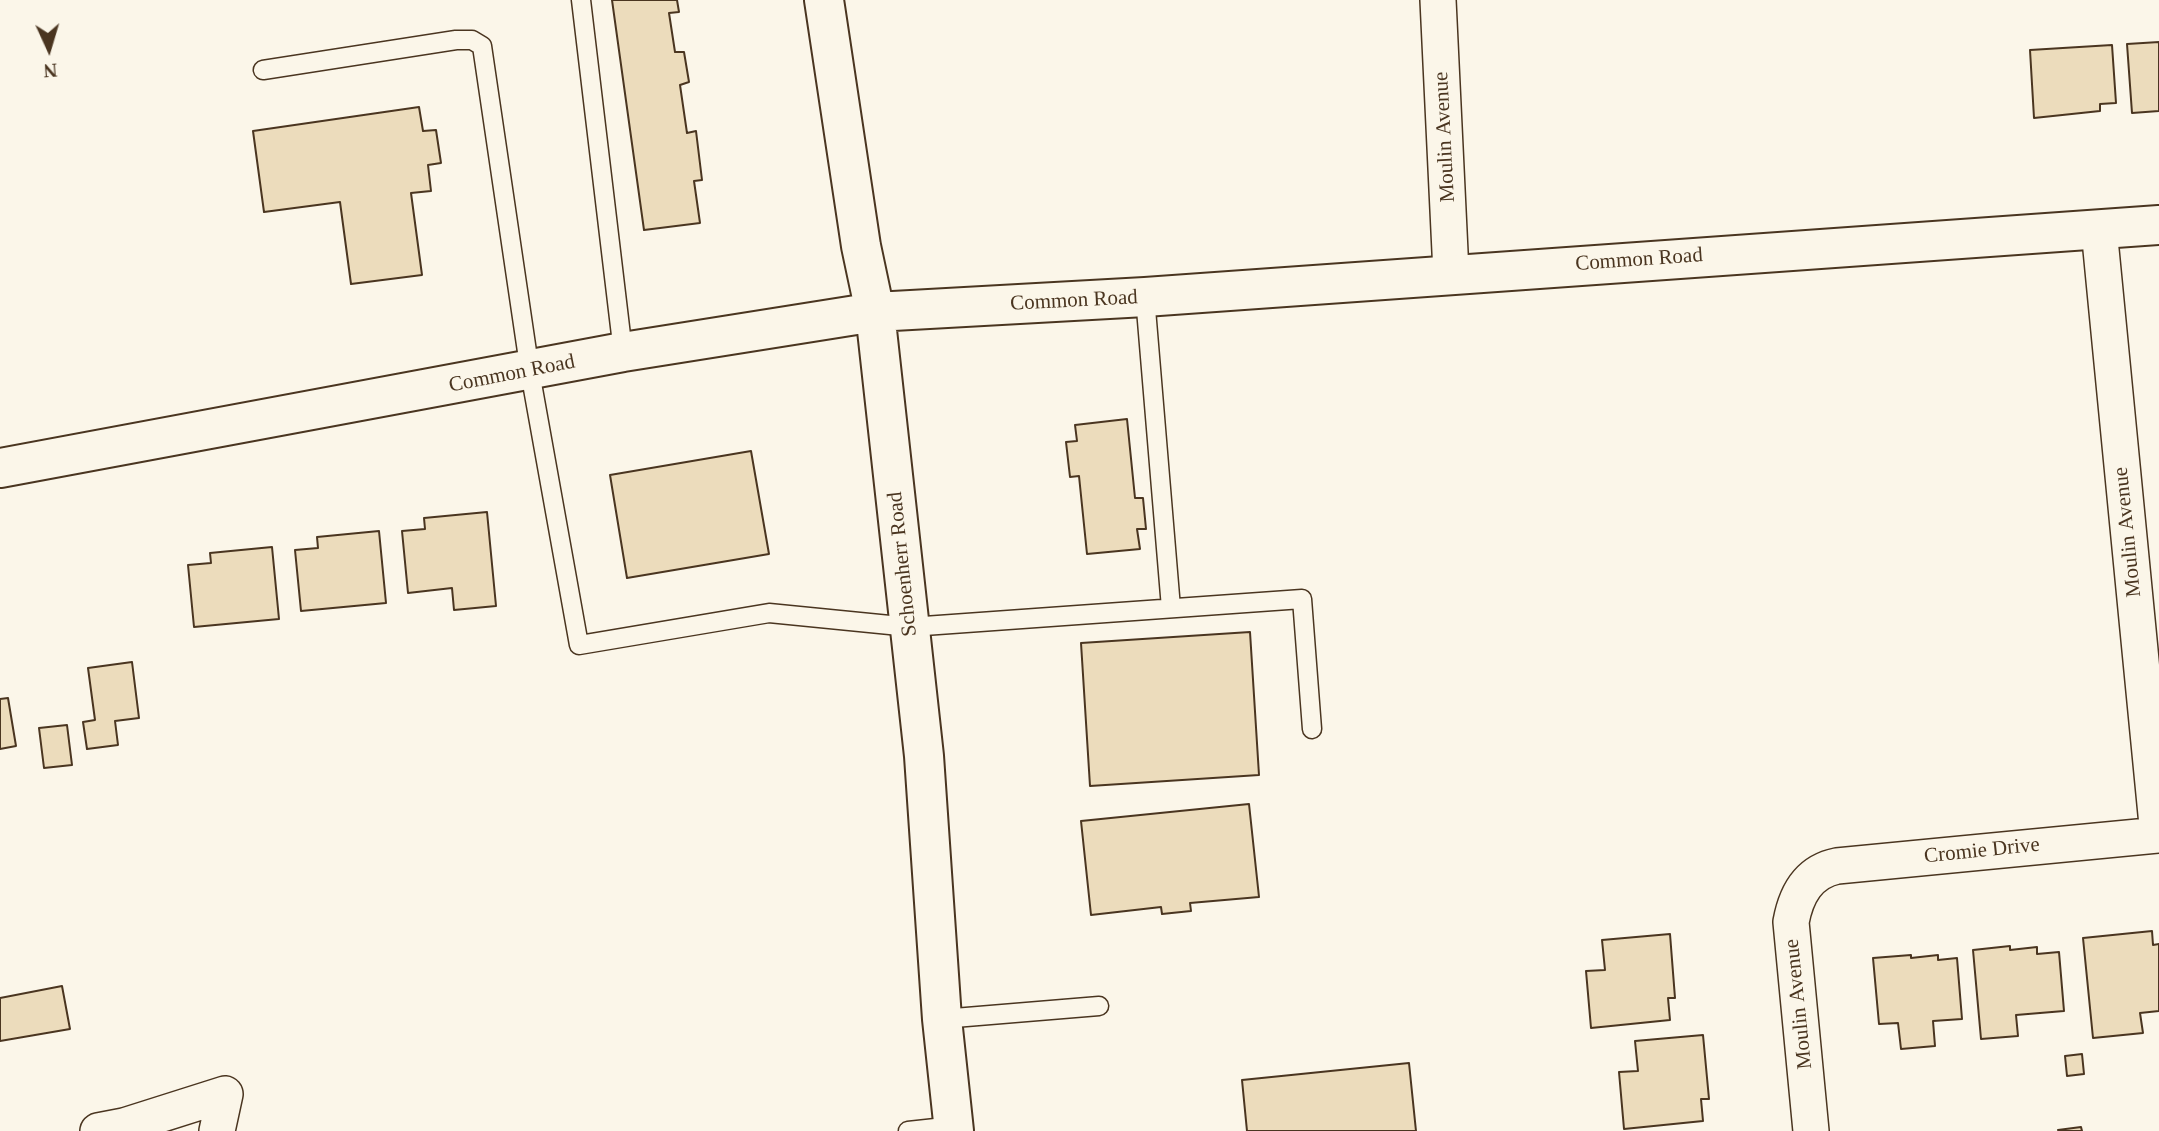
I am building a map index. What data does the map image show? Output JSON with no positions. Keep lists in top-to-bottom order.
{
  "streets": {
    "street": [
      "Moulin Avenue",
      "Common Road",
      "Schoenherr Road",
      "Cromie Drive"
    ]
  },
  "crossings": [
    ["Moulin Avenue", "Common Road"],
    ["Moulin Avenue", "Cromie Drive"],
    ["Common Road", "Schoenherr Road"]
  ],
  "north": "bottom"
}
